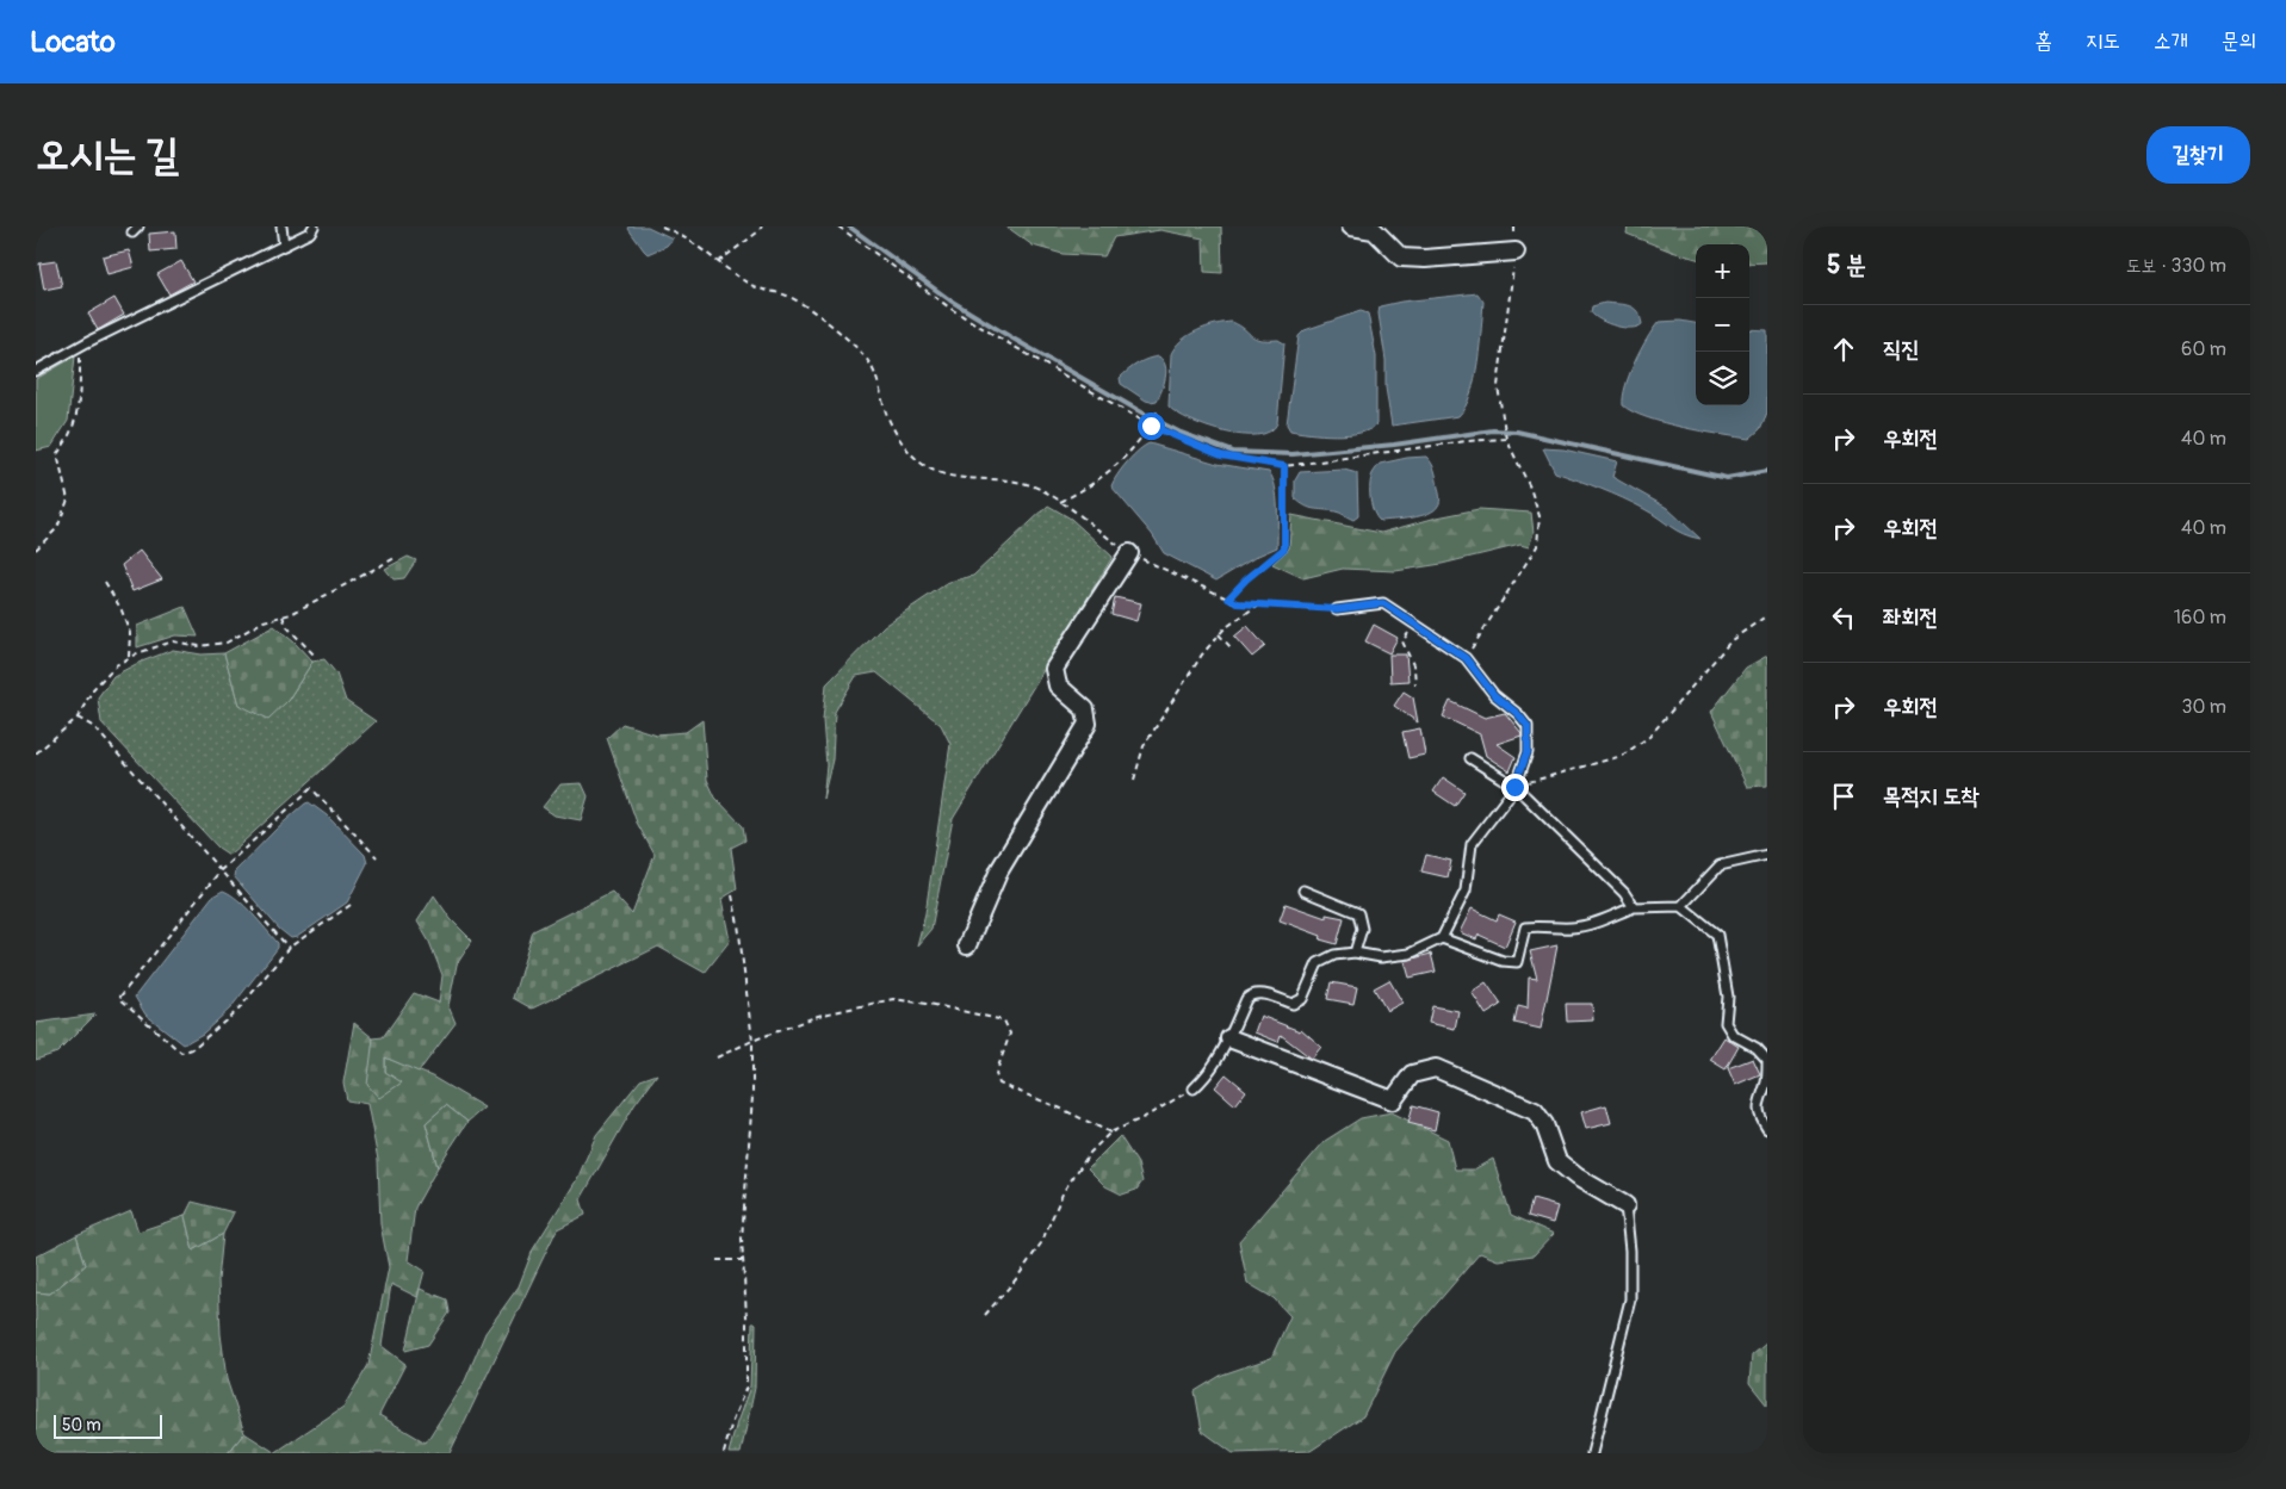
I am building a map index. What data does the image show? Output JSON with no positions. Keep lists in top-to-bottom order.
{
  "scale_bar": "50 m",
  "page": {
    "header": "Locato",
    "nav": [
      "홈",
      "지도",
      "소개",
      "문의"
    ],
    "buttons": "길찾기",
    "title": "오시는 길",
    "heading": ["5 분", "도보 · 330 m"],
    "map_buttons": ["+", "−"],
    "list": [
      ["직진", "60 m"],
      ["우회전", "40 m"],
      ["우회전", "40 m"],
      ["좌회전", "160 m"],
      ["우회전", "30 m"],
      "목적지 도착"
    ],
    "scale": "50 m"
  }
}
